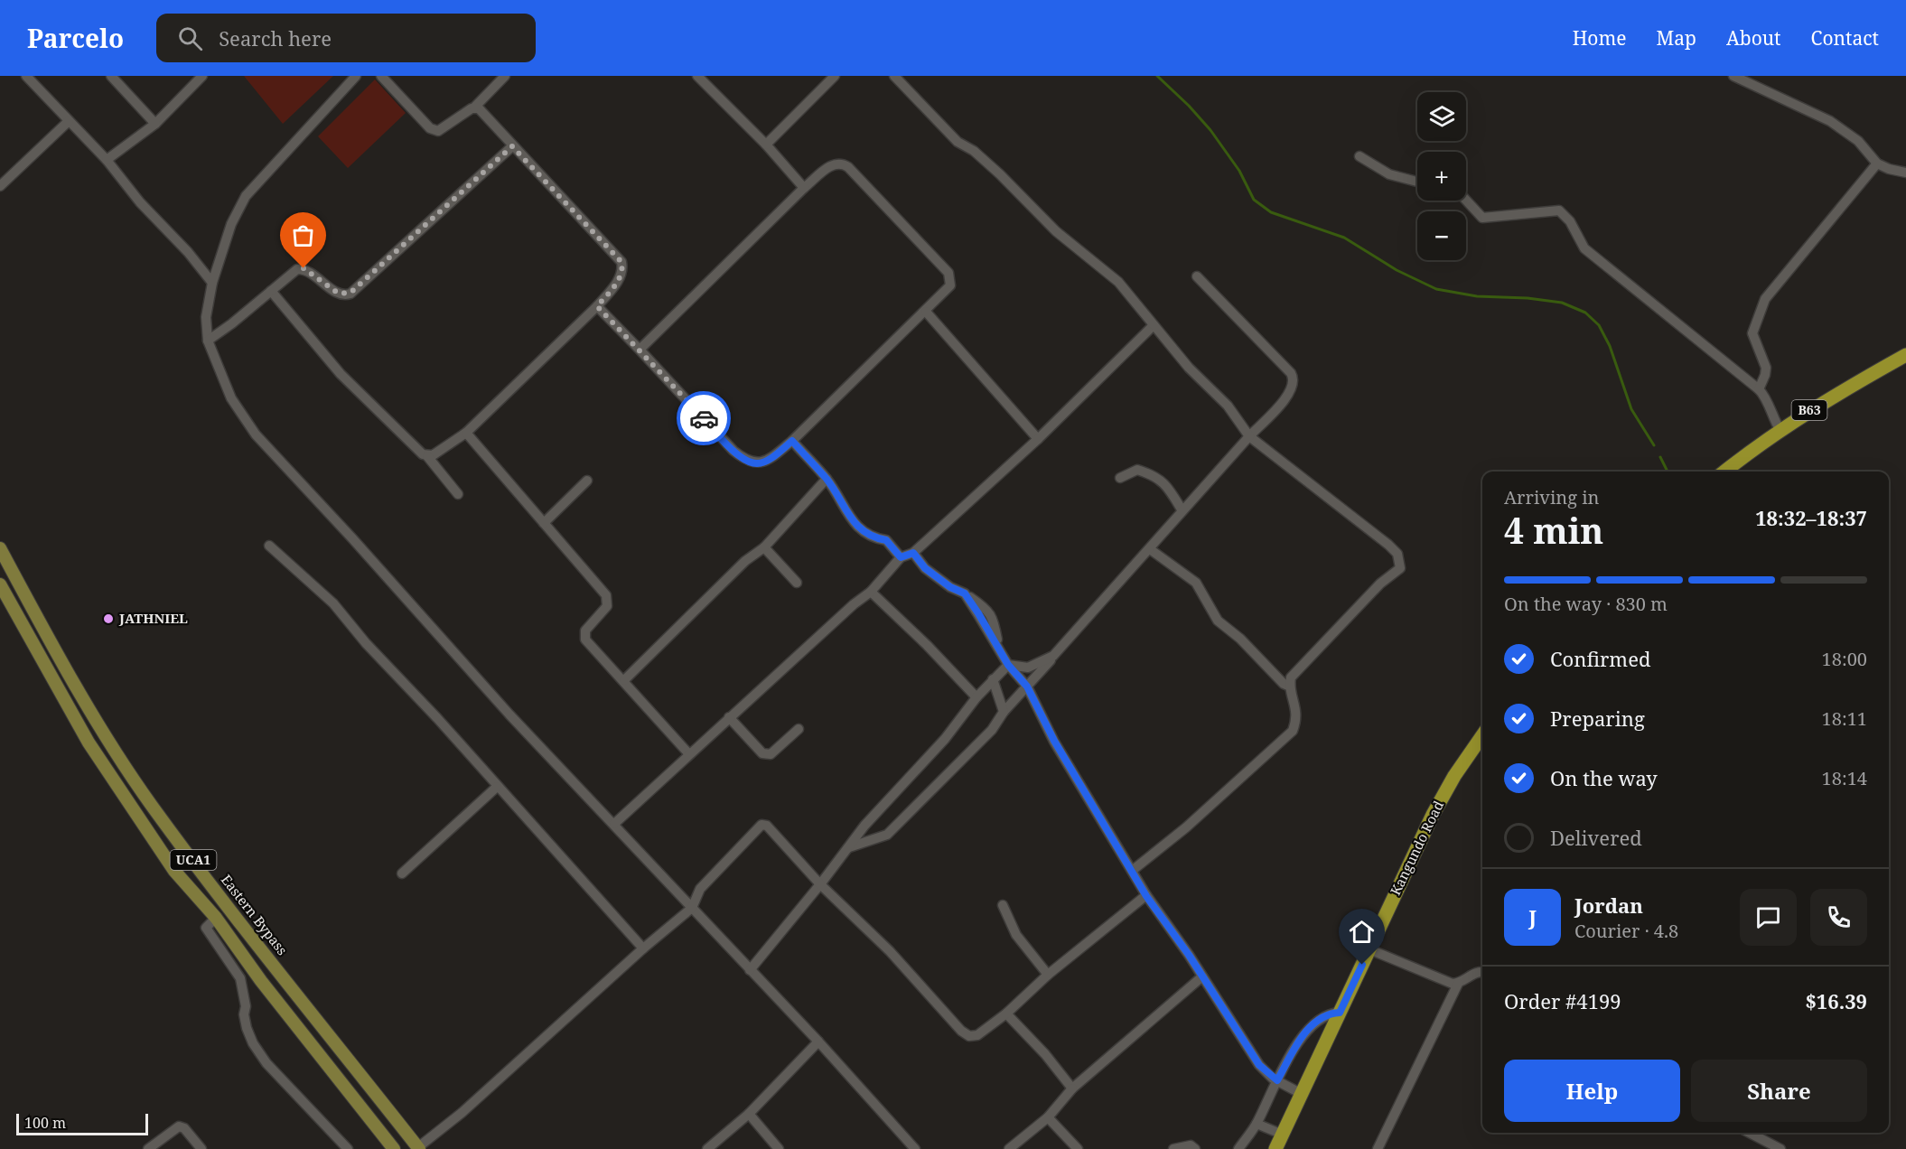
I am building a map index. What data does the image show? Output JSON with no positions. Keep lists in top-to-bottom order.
{
  "streets": {
    "highway": ["B63", "Kangundo Road"],
    "main road": ["UCA1", "Eastern Bypass"]
  },
  "places": ["JATHNIEL"],
  "scale_bar": "100 m",
  "page": {
    "header": "Parcelo",
    "search": "Search here",
    "nav": [
      "Home",
      "Map",
      "About",
      "Contact"
    ],
    "map_buttons": ["+", "−"],
    "heading": ["4 min", "Arriving in", "18:32–18:37"],
    "panel": [
      "Jordan",
      "Courier · 4.8",
      "Order #4199",
      "$16.39"
    ],
    "bar": "On the way · 830 m",
    "list": [
      ["Confirmed", "18:00"],
      ["Preparing", "18:11"],
      ["On the way", "18:14"],
      "Delivered"
    ],
    "round": "J",
    "buttons": ["Help", "Share"],
    "scale": "100 m"
  }
}
